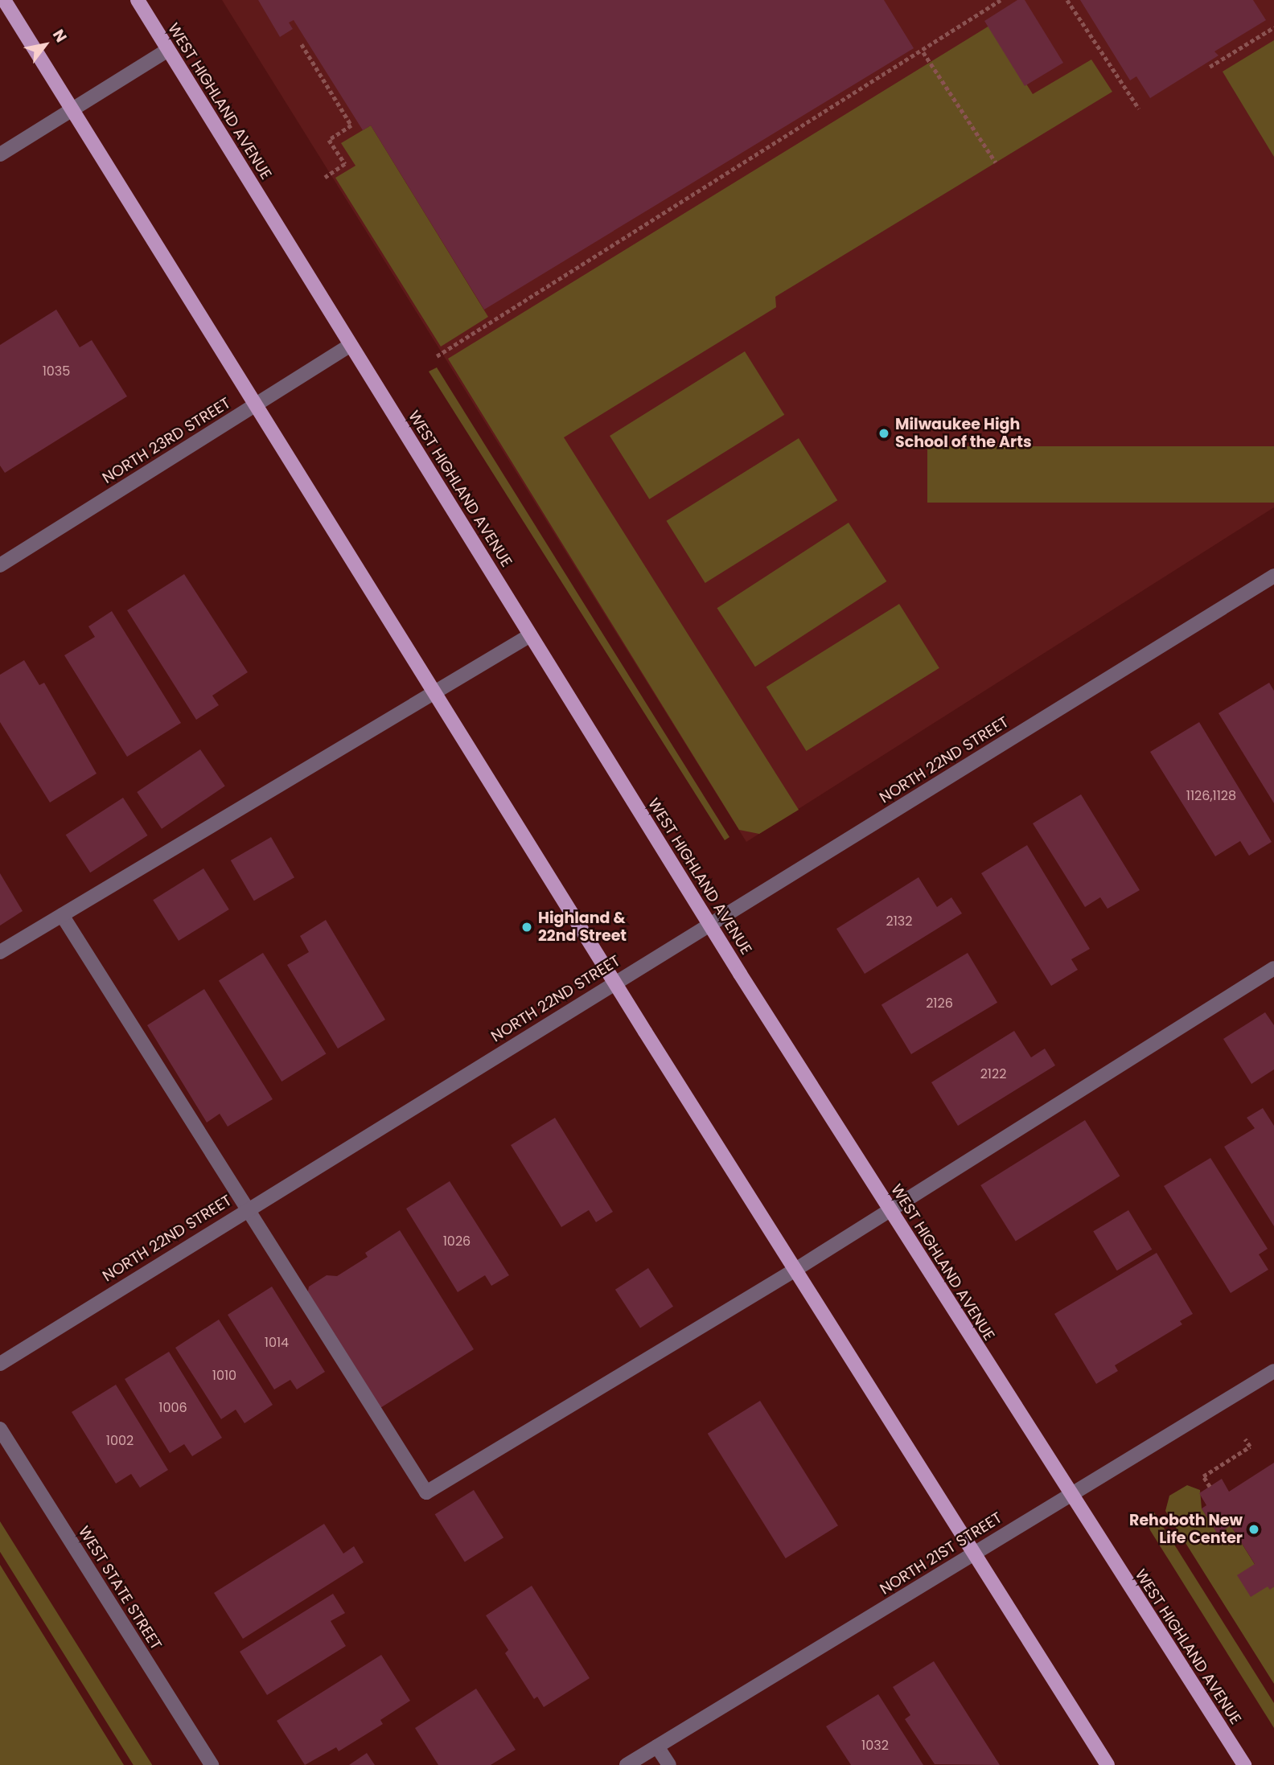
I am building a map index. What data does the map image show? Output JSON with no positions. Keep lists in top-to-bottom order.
{
  "streets": {
    "main road": ["WEST HIGHLAND AVENUE"],
    "street": [
      "NORTH 23RD STREET",
      "NORTH 22ND STREET",
      "NORTH 21ST STREET",
      "WEST STATE STREET"
    ]
  },
  "crossings": [
    ["WEST HIGHLAND AVENUE", "NORTH 23RD STREET"],
    ["WEST HIGHLAND AVENUE", "NORTH 22ND STREET"],
    ["WEST HIGHLAND AVENUE", "NORTH 21ST STREET"]
  ],
  "places": ["Milwaukee High School of the Arts", "Highland & 22nd Street", "Rehoboth New Life Center"],
  "house_numbers": [
    "1035",
    "1126,1128",
    "2132",
    "2126",
    "2122",
    "1026",
    "1014",
    "1010",
    "1006",
    "1002",
    "1032"
  ],
  "north": "top right"
}
